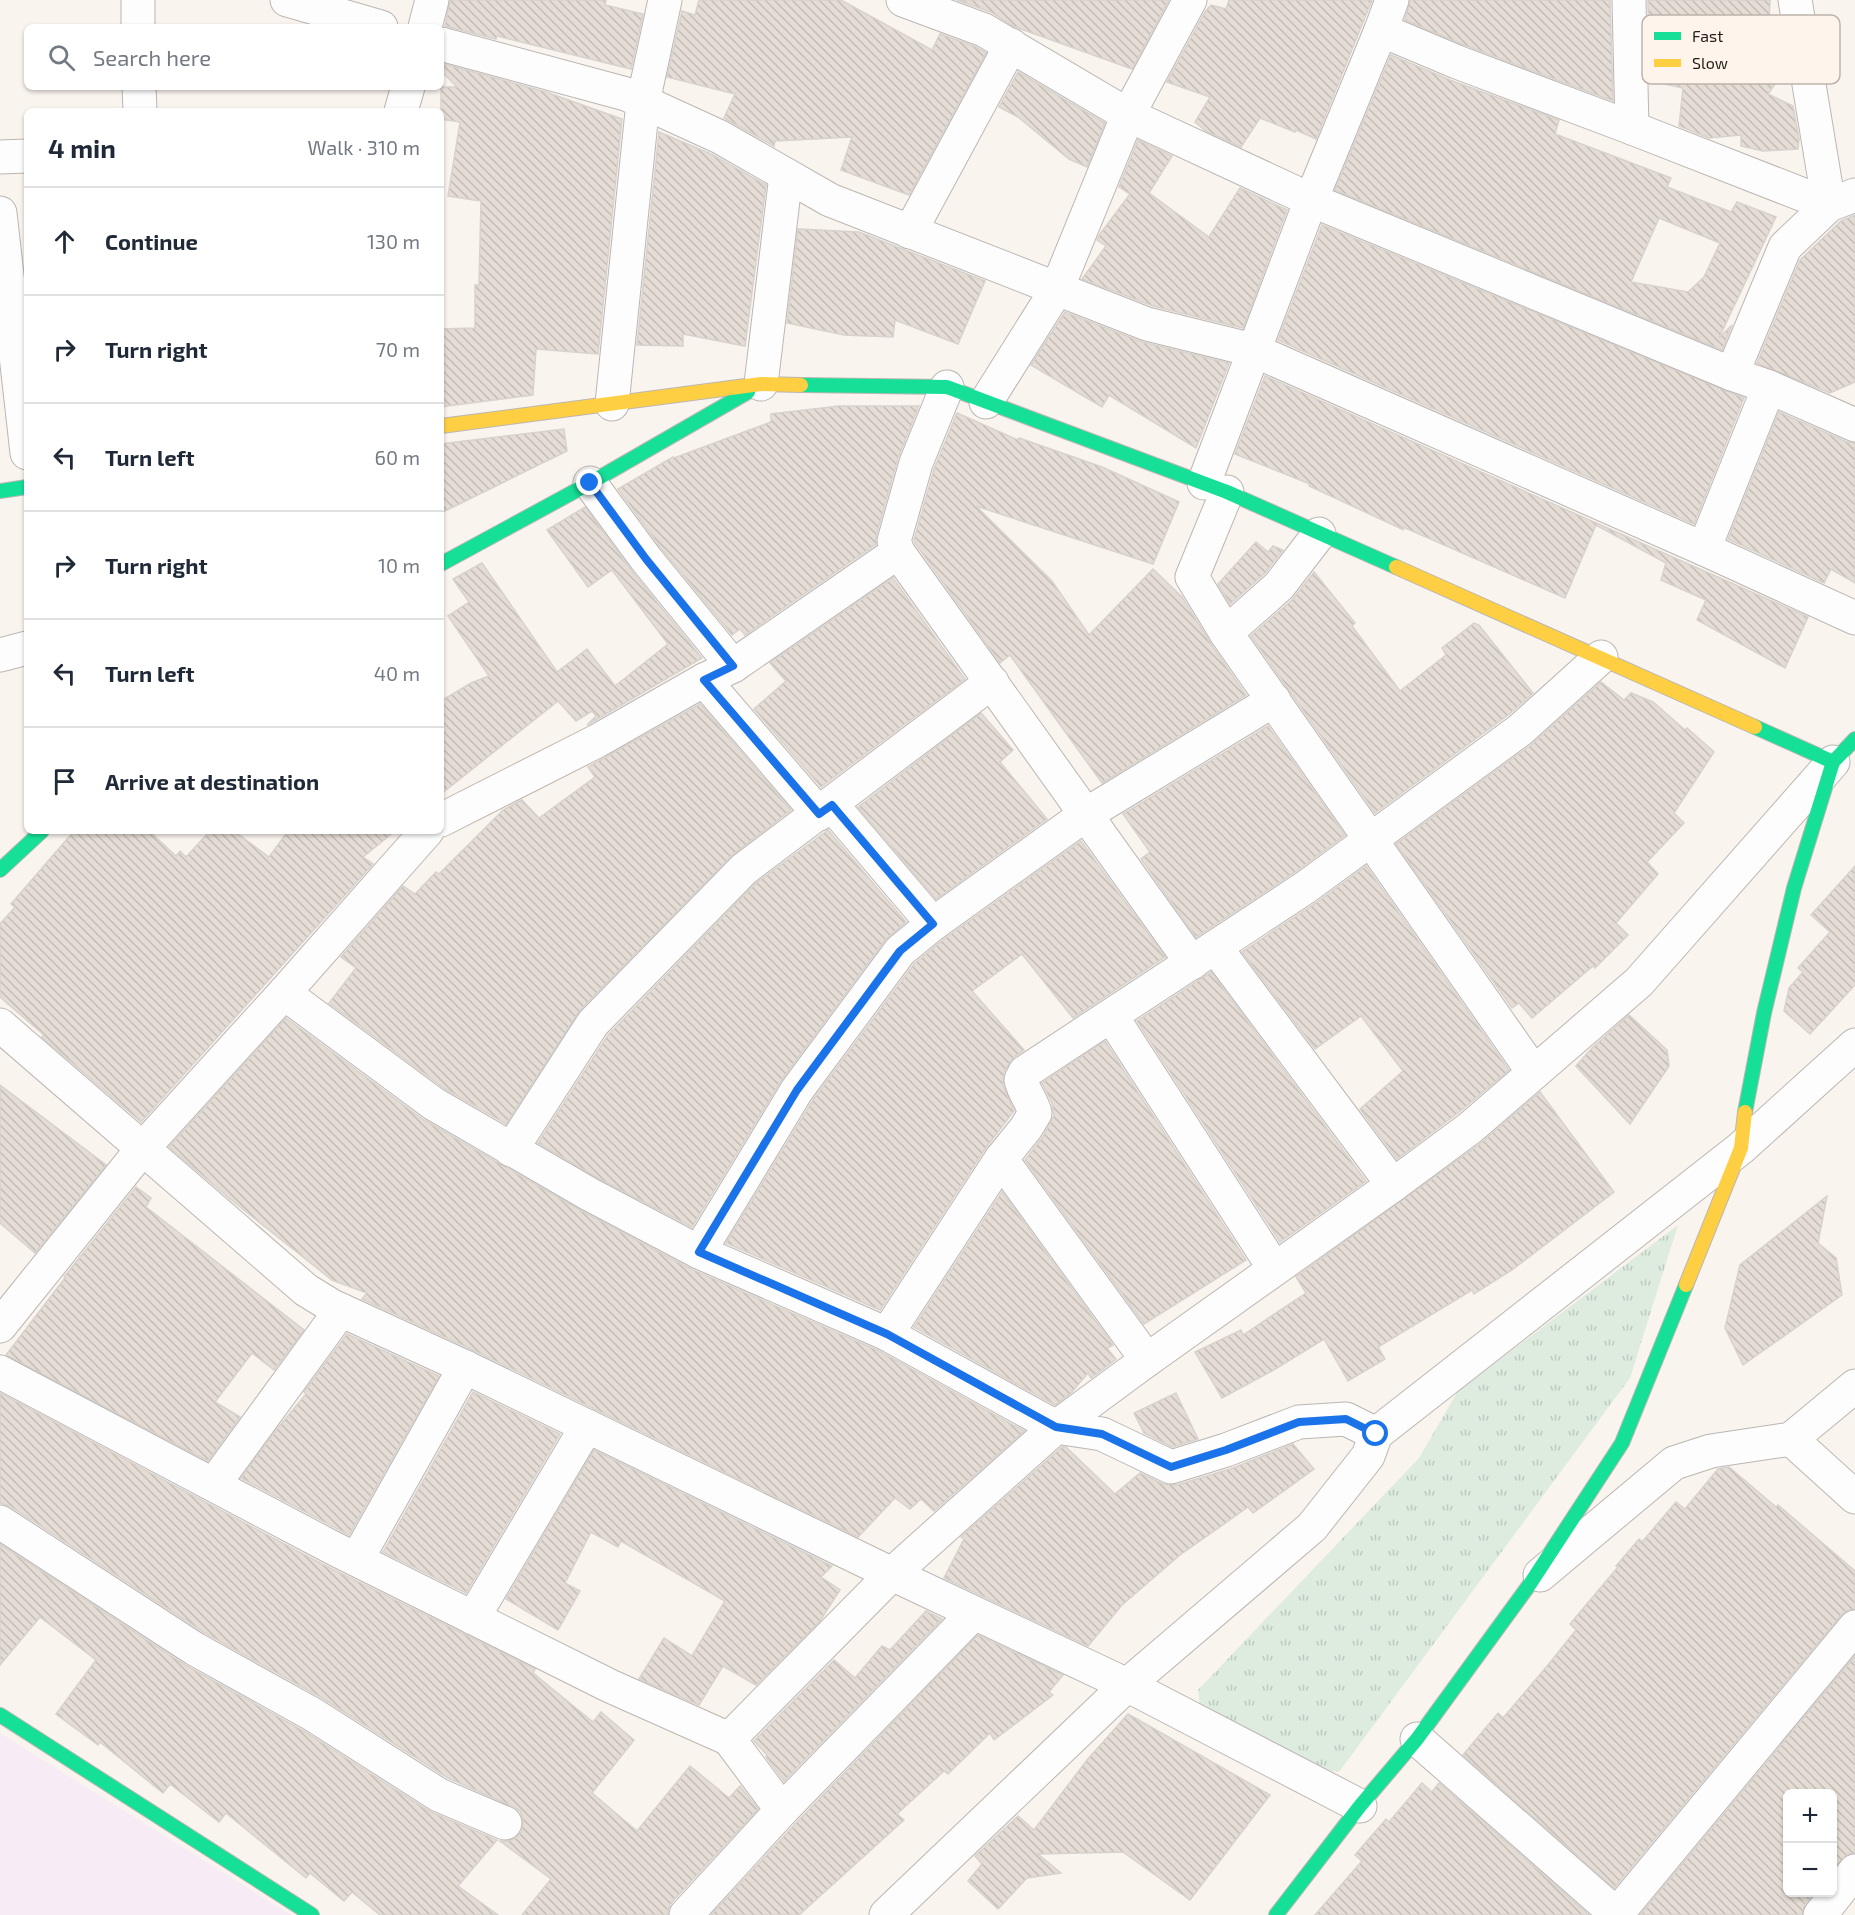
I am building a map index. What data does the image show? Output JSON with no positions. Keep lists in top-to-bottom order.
{
  "legend": ["Fast", "Slow"],
  "page": {
    "search": "Search here",
    "heading": ["4 min", "Walk · 310 m"],
    "list": [
      ["Continue", "130 m"],
      ["Turn right", "70 m"],
      ["Turn left", "60 m"],
      ["Turn right", "10 m"],
      ["Turn left", "40 m"],
      "Arrive at destination"
    ],
    "map_buttons": ["+", "−"]
  }
}
